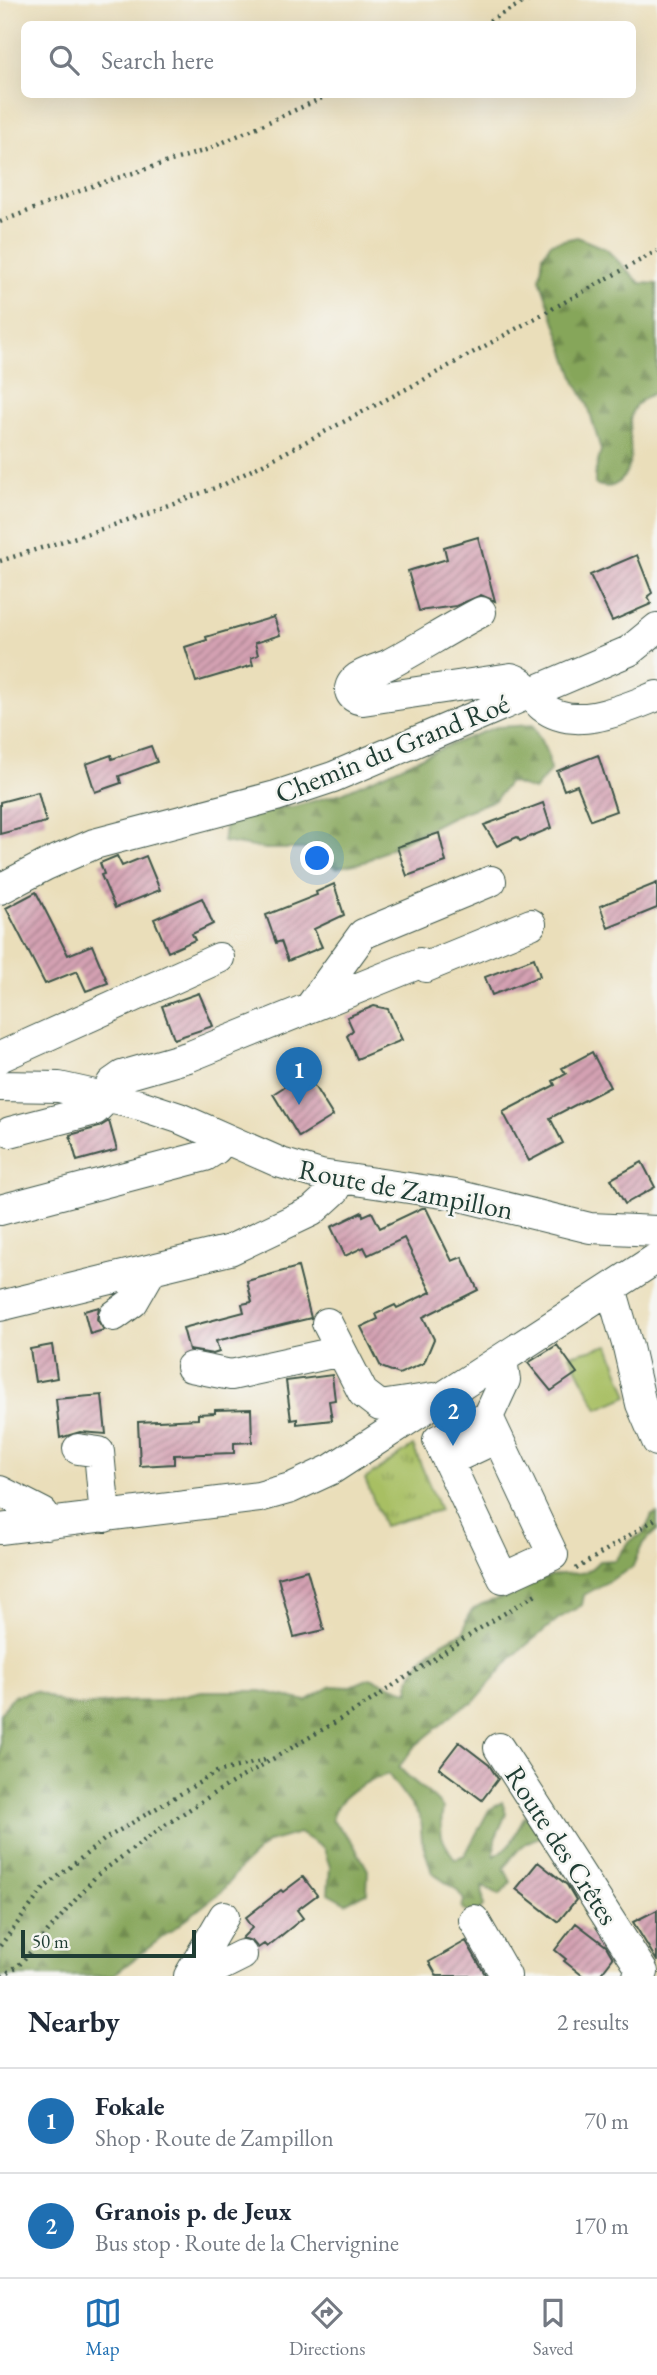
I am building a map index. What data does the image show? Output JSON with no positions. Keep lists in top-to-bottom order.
{
  "streets": {
    "street": ["Chemin du Grand Roé", "Route de Zampillon", "Route des Crêtes"]
  },
  "scale_bar": "50 m",
  "page": {
    "search": "Search here",
    "pins": ["1", "2"],
    "scale": "50 m",
    "heading": ["Nearby", "2 results"],
    "list": [
      {
        "mark": "1",
        "name": "Fokale",
        "note": "Shop · Route de Zampillon",
        "value": "70 m"
      },
      {
        "mark": "2",
        "name": "Granois p. de Jeux",
        "note": "Bus stop · Route de la Chervignine",
        "value": "170 m"
      }
    ],
    "nav": ["Map", "Directions", "Saved"]
  }
}
